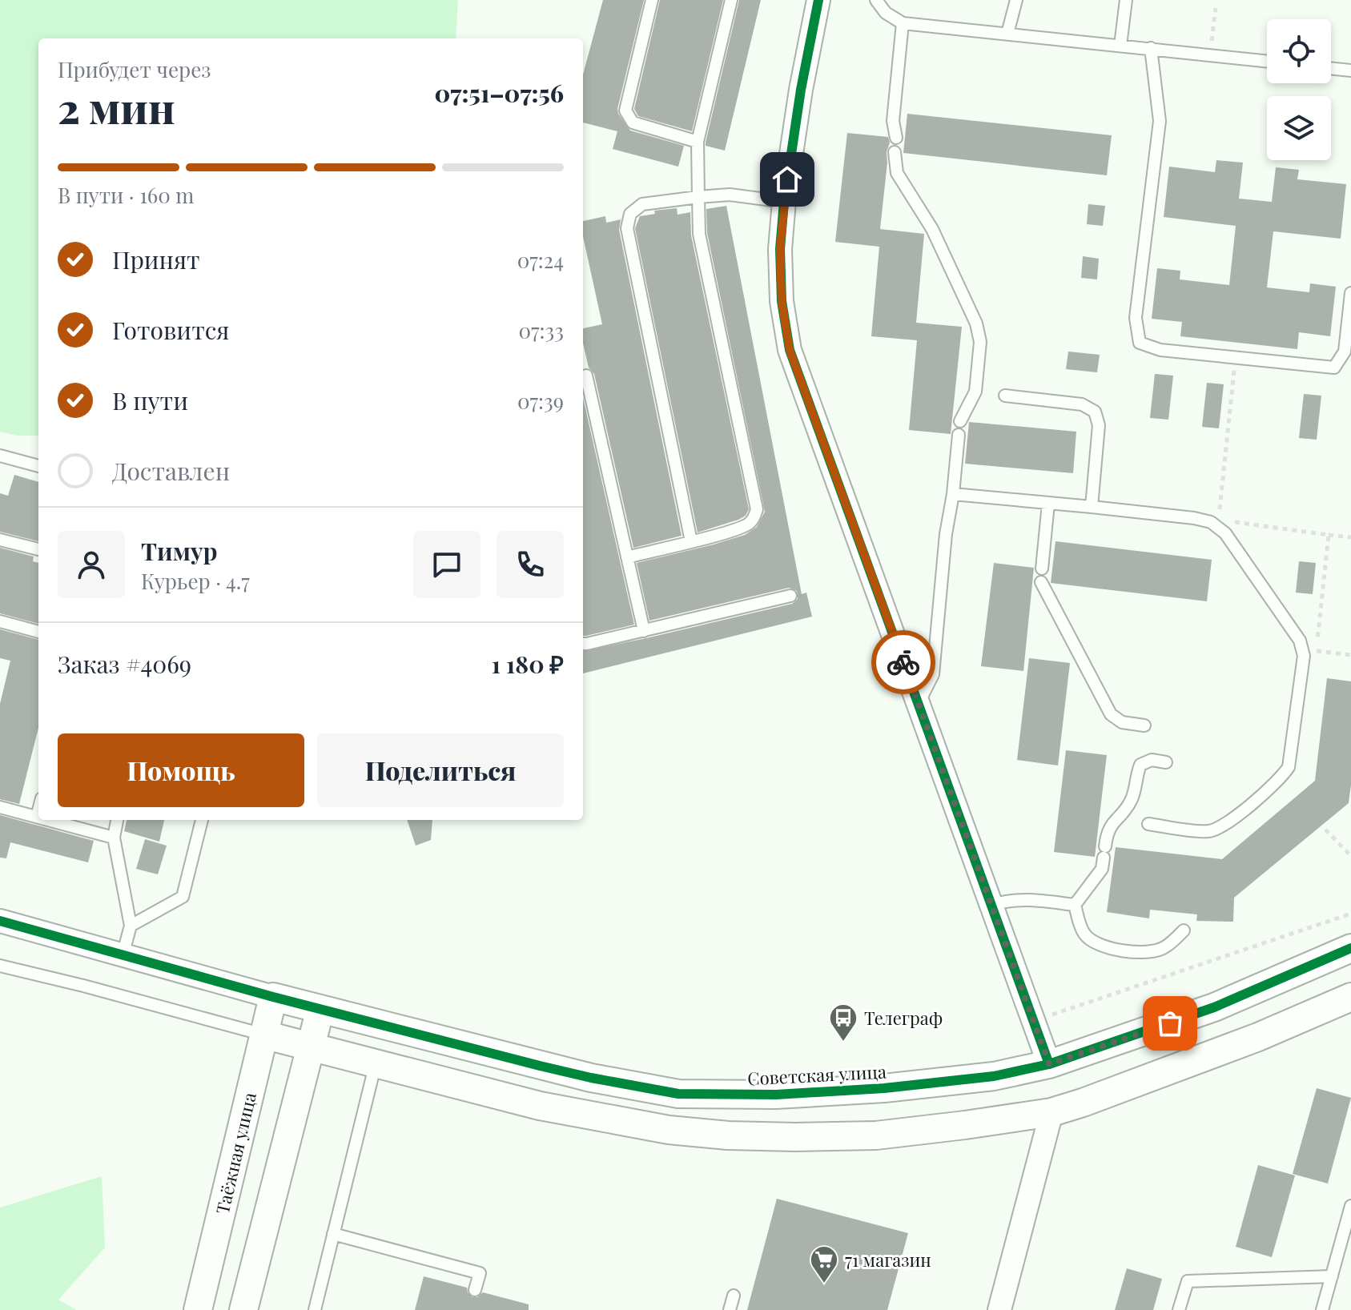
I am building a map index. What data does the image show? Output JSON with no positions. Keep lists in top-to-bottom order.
{
  "streets": {
    "street": ["Советская улица", "Таёжная улица"]
  },
  "crossings": [
    ["Советская улица", "Таёжная улица"]
  ],
  "places": {
    "bus stop": ["Телеграф"],
    "supermarket": ["71 магазин"]
  },
  "page": {
    "heading": ["2 мин", "Прибудет через", "07:51–07:56"],
    "panel": [
      "Тимур",
      "Курьер · 4.7",
      "Заказ #4069",
      "1 180 ₽"
    ],
    "bar": "В пути · 160 m",
    "list": [
      ["Принят", "07:24"],
      ["Готовится", "07:33"],
      ["В пути", "07:39"],
      "Доставлен"
    ],
    "buttons": ["Помощь", "Поделиться"]
  }
}
